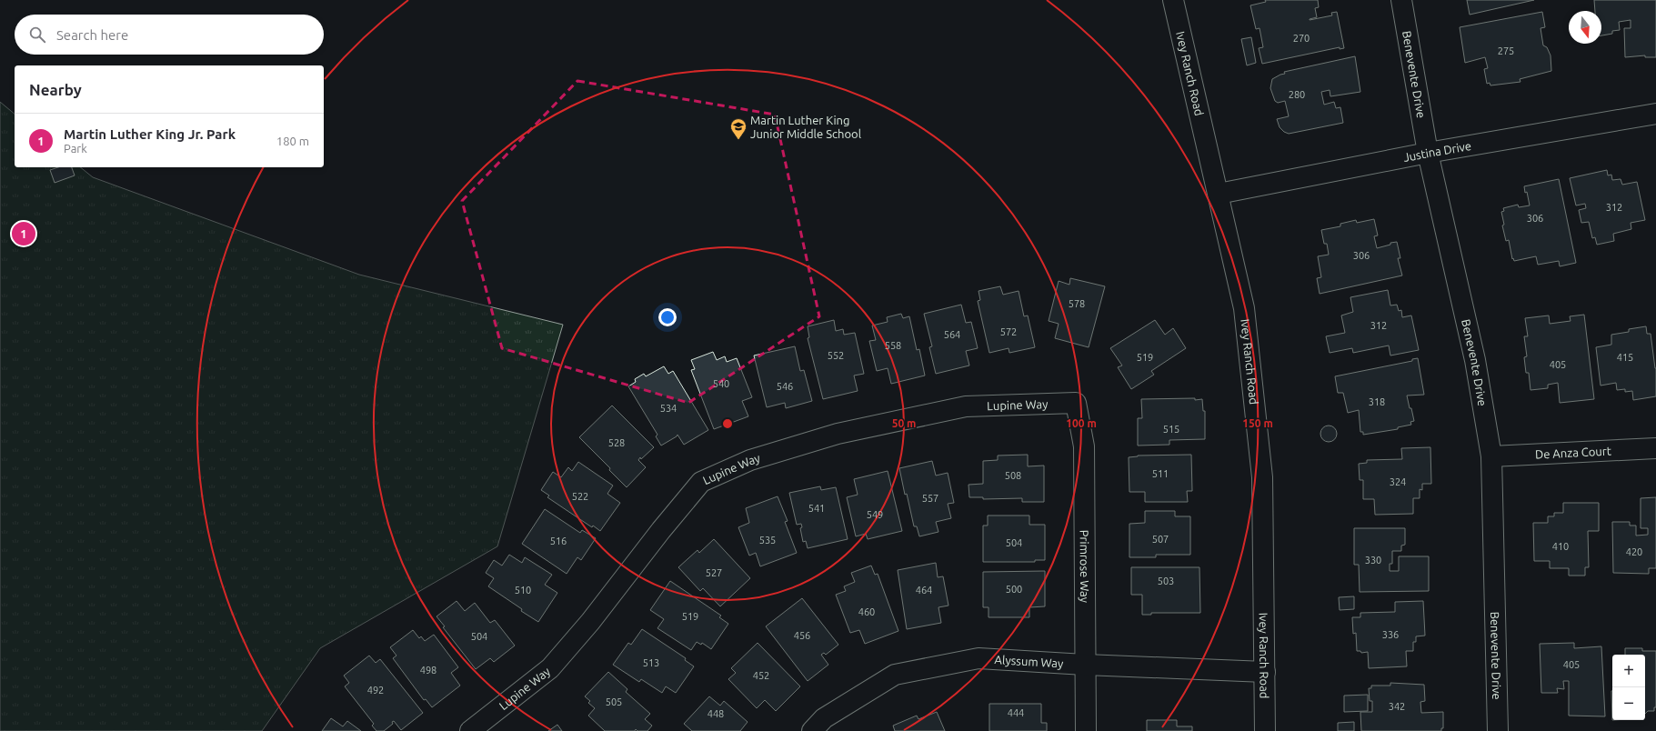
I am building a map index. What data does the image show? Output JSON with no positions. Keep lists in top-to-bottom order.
{
  "streets": {
    "street": [
      "Ivey Ranch Road",
      "Benevente Drive",
      "Justina Drive",
      "Lupine Way",
      "De Anza Court",
      "Primrose Way",
      "Alyssum Way"
    ]
  },
  "crossings": [
    ["Ivey Ranch Road", "Justina Drive"],
    ["Ivey Ranch Road", "Alyssum Way"],
    ["Benevente Drive", "Justina Drive"],
    ["Benevente Drive", "De Anza Court"],
    ["Lupine Way", "Primrose Way"],
    ["Primrose Way", "Alyssum Way"]
  ],
  "places": {
    "school or university": ["Martin Luther King Junior Middle School"]
  },
  "house_numbers": [
    "270",
    "275",
    "280",
    "312",
    "306",
    "306",
    "578",
    "312",
    "572",
    "564",
    "558",
    "552",
    "519",
    "415",
    "405",
    "540",
    "546",
    "318",
    "534",
    "515",
    "528",
    "511",
    "508",
    "324",
    "522",
    "557",
    "541",
    "549",
    "507",
    "535",
    "516",
    "504",
    "410",
    "420",
    "330",
    "527",
    "503",
    "500",
    "510",
    "464",
    "460",
    "519",
    "336",
    "456",
    "504",
    "513",
    "405",
    "498",
    "452",
    "492",
    "505",
    "342",
    "444",
    "448"
  ],
  "north": "bottom",
  "page": {
    "search": "Search here",
    "heading": "Nearby",
    "list": [
      {
        "mark": "1",
        "name": "Martin Luther King Jr. Park",
        "note": "Park",
        "value": "180 m"
      }
    ],
    "pins": "1",
    "map_buttons": ["+", "−"]
  },
  "rings": ["50 m", "100 m", "150 m"]
}
